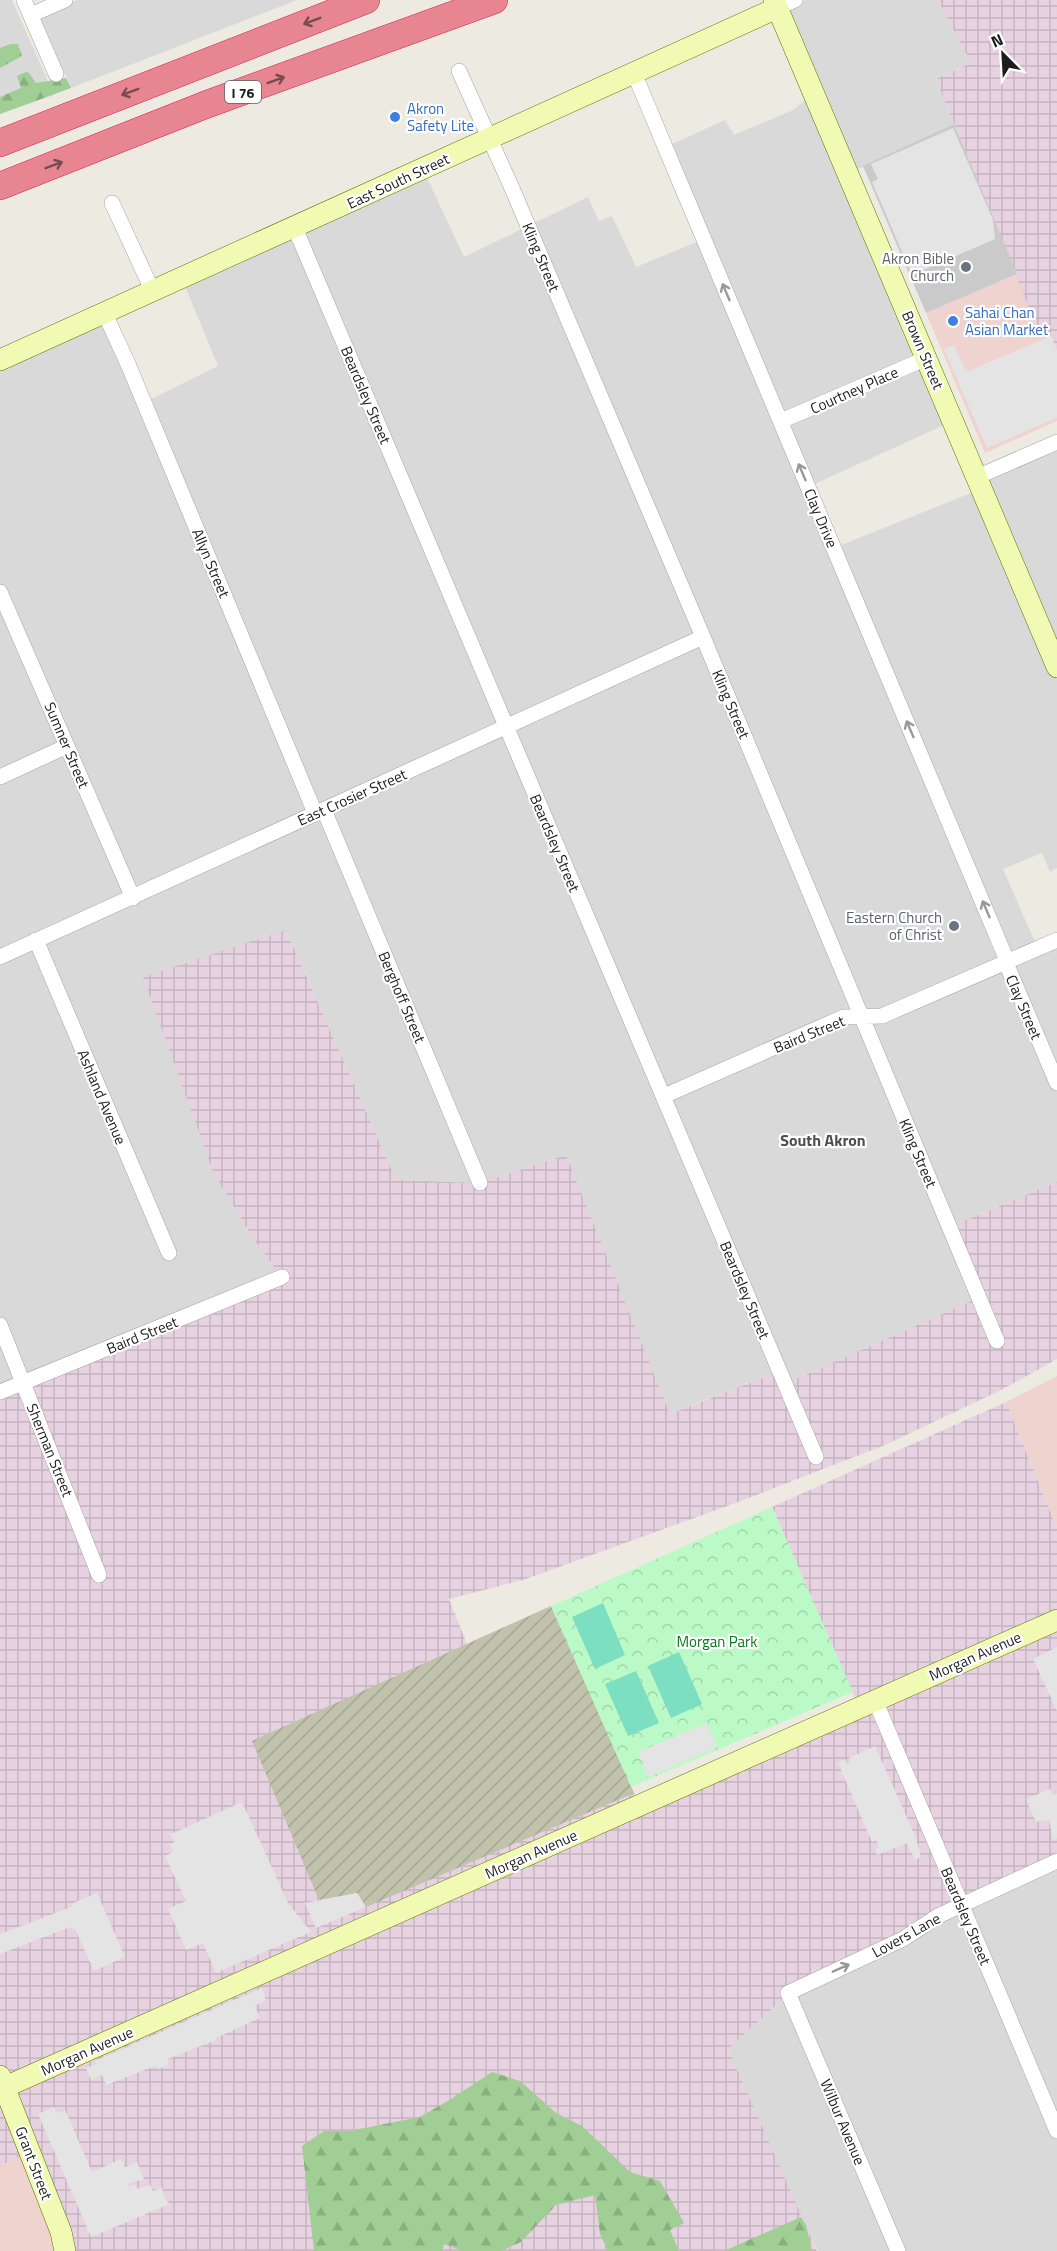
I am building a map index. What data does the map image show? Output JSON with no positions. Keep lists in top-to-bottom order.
{
  "streets": {
    "highway": ["I 76"],
    "main road": [
      "East South Street",
      "Brown Street",
      "Morgan Avenue",
      "Grant Street"
    ],
    "street": [
      "Kling Street",
      "Courtney Place",
      "Beardsley Street",
      "Clay Drive",
      "Allyn Street",
      "Sumner Street",
      "East Crosier Street",
      "Berghoff Street",
      "Clay Street",
      "Baird Street",
      "Ashland Avenue",
      "Sherman Street",
      "Lovers Lane",
      "Wilbur Avenue"
    ]
  },
  "crossings": [
    ["East South Street", "Kling Street"],
    ["East South Street", "Brown Street"],
    ["East South Street", "Beardsley Street"],
    ["East South Street", "Clay Drive"],
    ["East South Street", "Allyn Street"],
    ["Kling Street", "East Crosier Street"],
    ["Kling Street", "Baird Street"],
    ["Brown Street", "Courtney Place"],
    ["Courtney Place", "Clay Drive"],
    ["Beardsley Street", "East Crosier Street"],
    ["Beardsley Street", "Baird Street"],
    ["Beardsley Street", "Morgan Avenue"],
    ["Beardsley Street", "Lovers Lane"],
    ["Clay Drive", "Clay Street"],
    ["Clay Drive", "Baird Street"],
    ["Allyn Street", "East Crosier Street"],
    ["Allyn Street", "Berghoff Street"],
    ["Sumner Street", "East Crosier Street"],
    ["East Crosier Street", "Berghoff Street"],
    ["East Crosier Street", "Ashland Avenue"],
    ["Clay Street", "Baird Street"],
    ["Baird Street", "Sherman Street"],
    ["Morgan Avenue", "Grant Street"],
    ["Lovers Lane", "Wilbur Avenue"]
  ],
  "one_way": ["Clay Drive", "Lovers Lane"],
  "districts": ["South Akron"],
  "parks": ["Morgan Park"],
  "places": [
    "Akron Safety Lite",
    "Akron Bible Church",
    "Sahai Chan Asian Market",
    "Eastern Church of Christ"
  ],
  "north": "top left"
}
